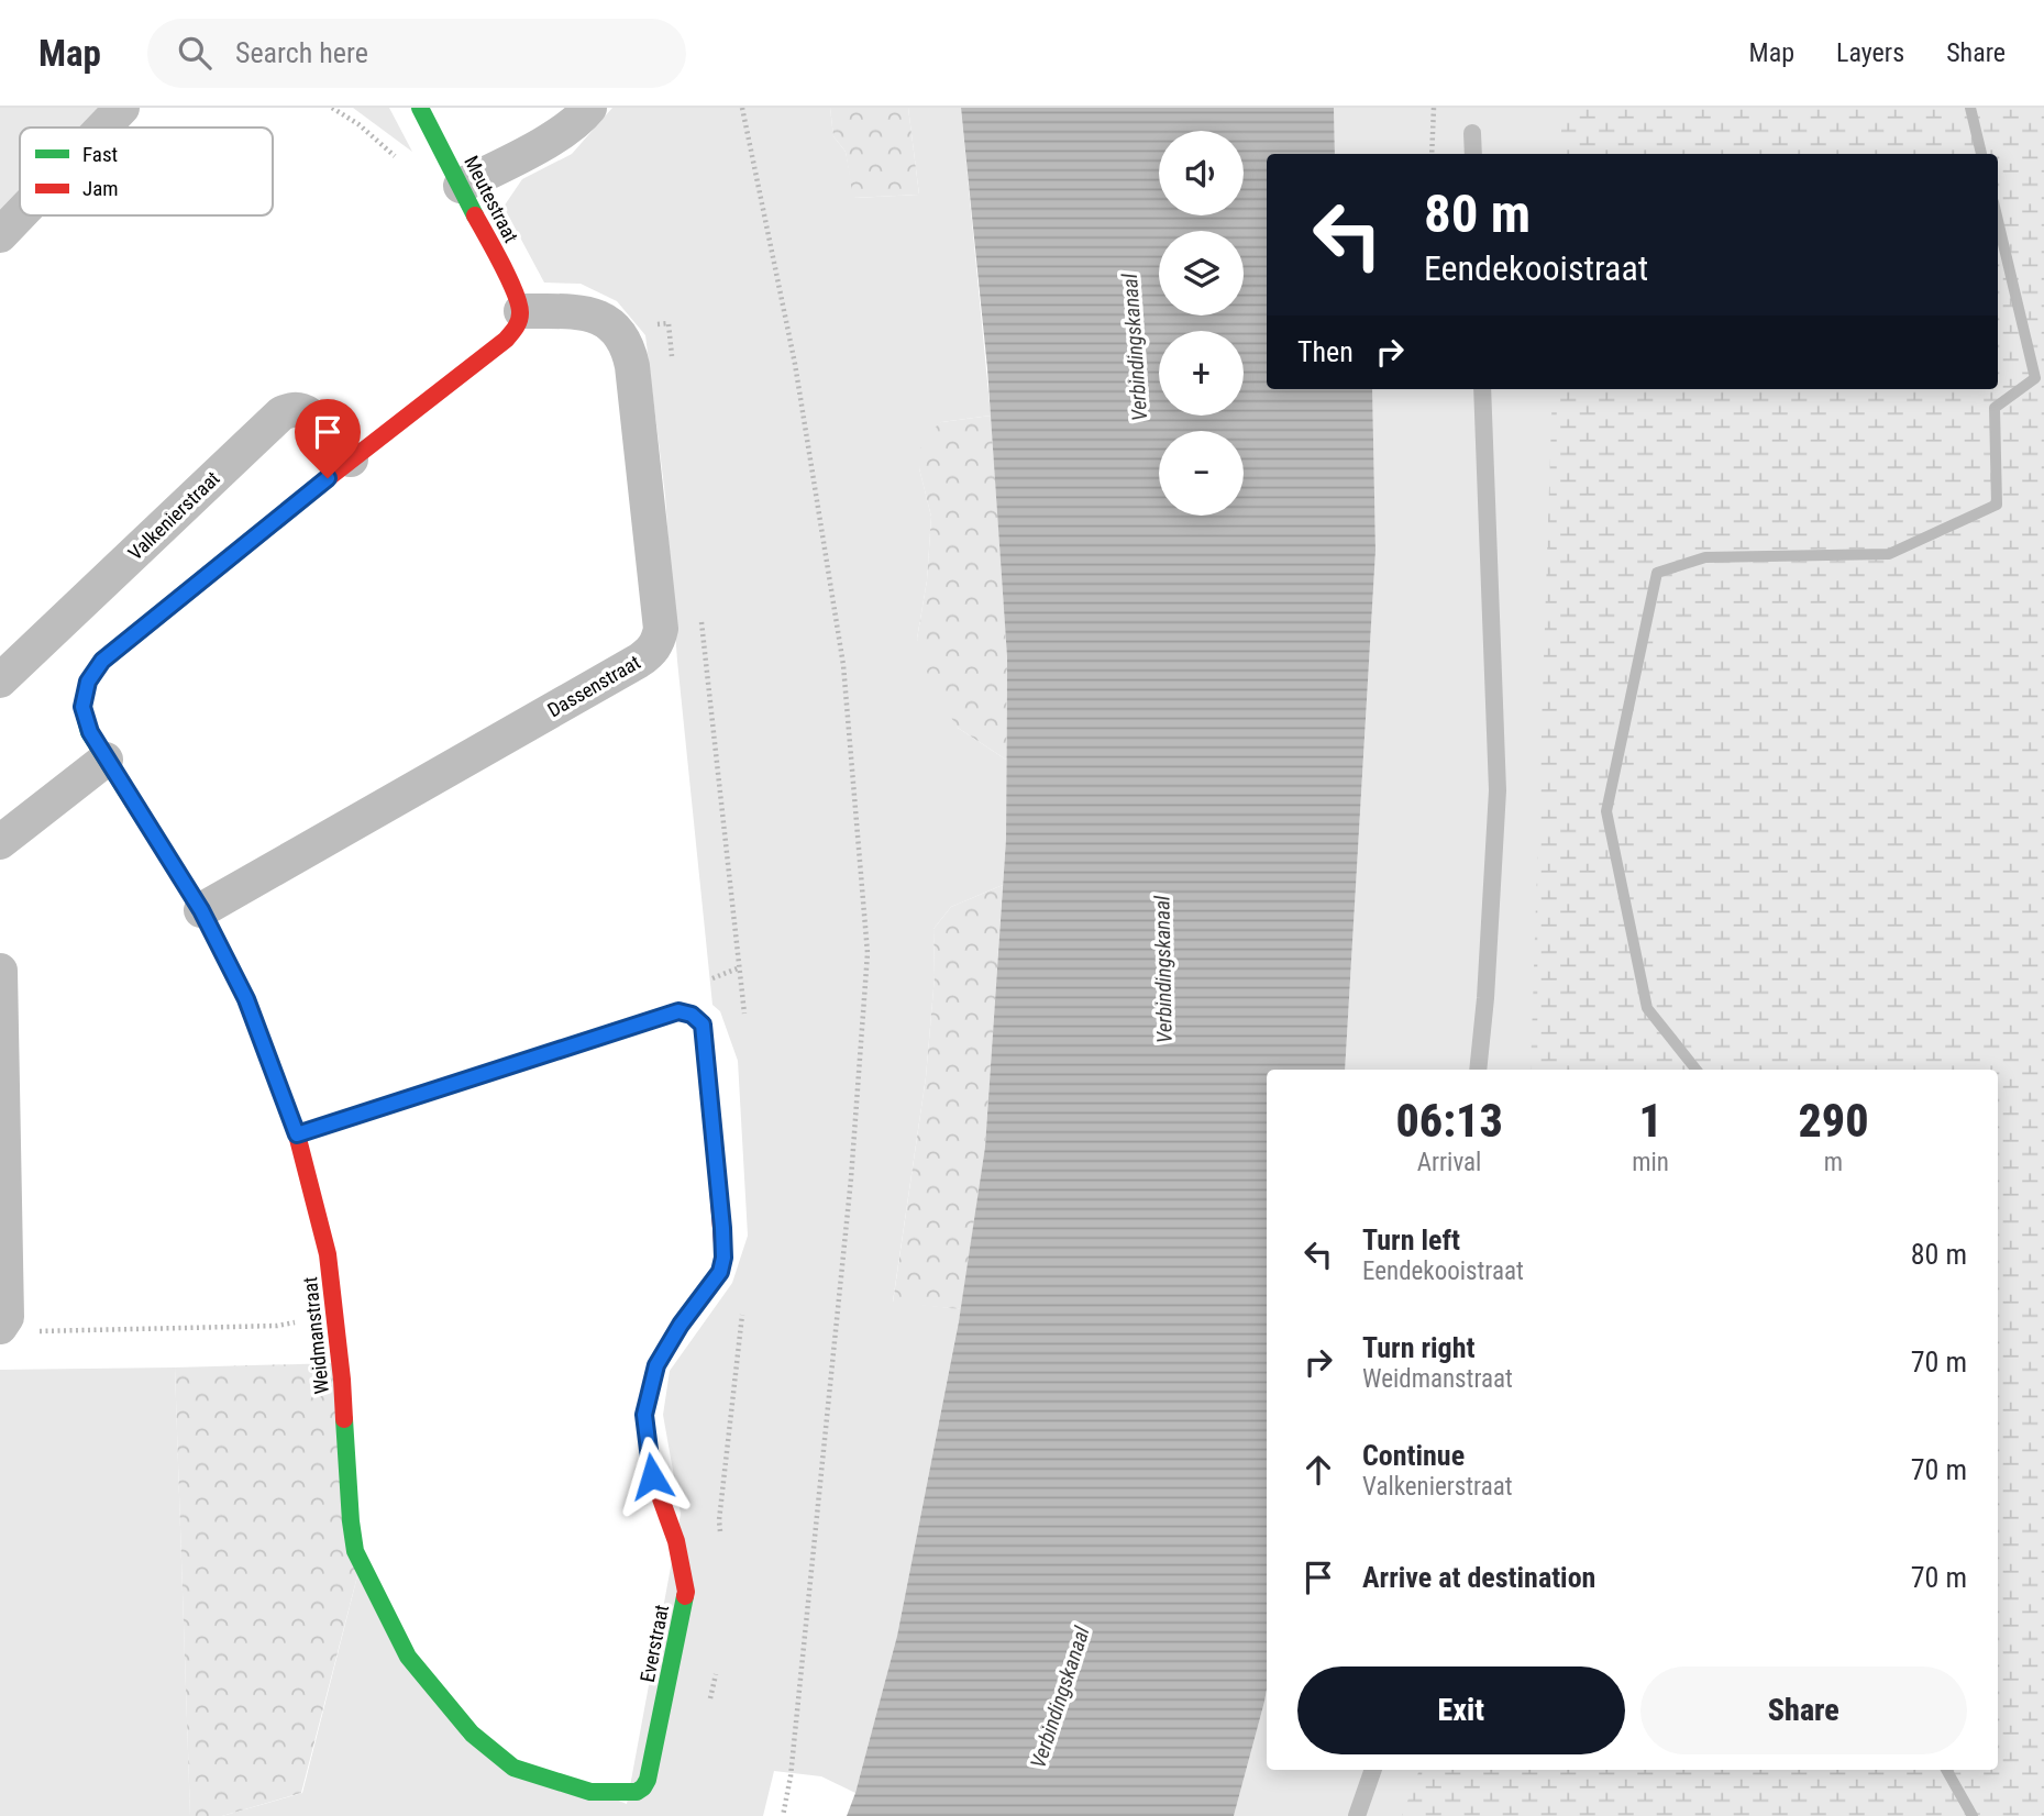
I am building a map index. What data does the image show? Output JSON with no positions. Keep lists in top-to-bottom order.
{
  "streets": {
    "street": [
      "Meutestraat",
      "Valkenierstraat",
      "Dassenstraat",
      "Weidmanstraat",
      "Everstraat"
    ]
  },
  "crossings": [
    ["Meutestraat", "Dassenstraat"],
    ["Dassenstraat", "Weidmanstraat"],
    ["Weidmanstraat", "Everstraat"]
  ],
  "water": ["Verbindingskanaal"],
  "legend": ["Fast", "Jam"],
  "page": {
    "header": "Map",
    "search": "Search here",
    "nav": ["Map", "Layers", "Share"],
    "map_buttons": ["+", "−"],
    "turn": ["80 m", "Eendekooistraat"],
    "then": "Then",
    "eta": [
      "06:13",
      "Arrival",
      "1",
      "min",
      "290",
      "m"
    ],
    "list": [
      {
        "name": "Turn left",
        "note": "Eendekooistraat",
        "value": "80 m"
      },
      {
        "name": "Turn right",
        "note": "Weidmanstraat",
        "value": "70 m"
      },
      {
        "name": "Continue",
        "note": "Valkenierstraat",
        "value": "70 m"
      },
      {
        "name": "Arrive at destination",
        "value": "70 m"
      }
    ],
    "buttons": ["Exit", "Share"]
  }
}
